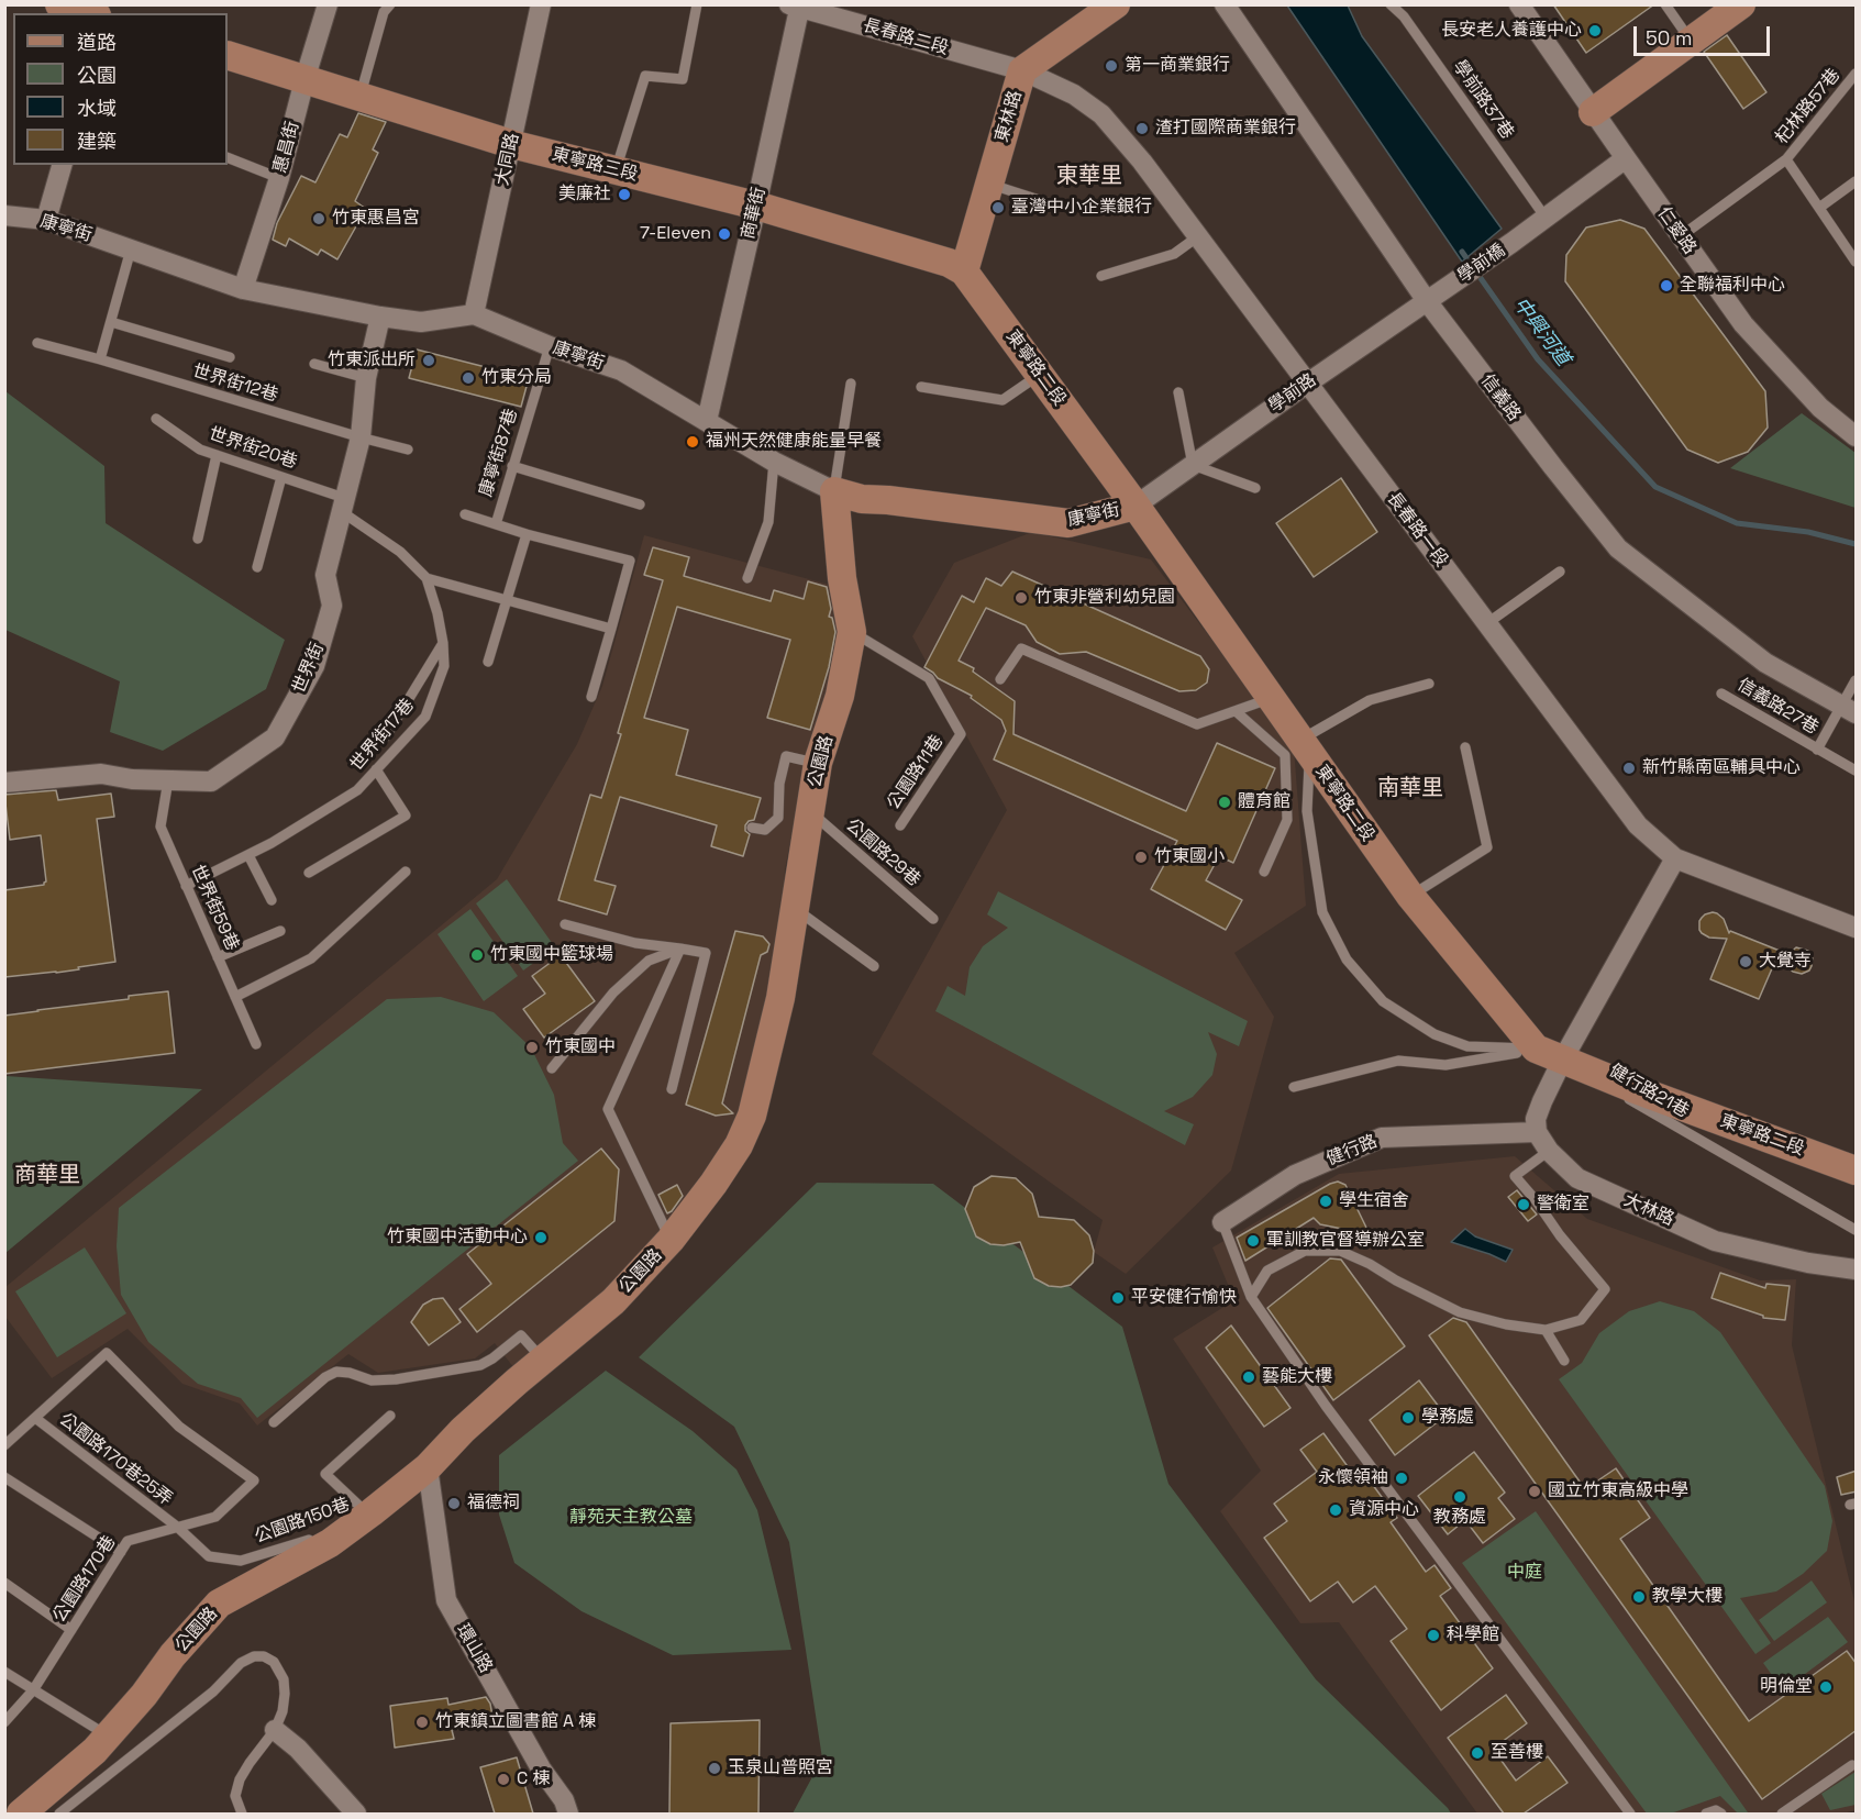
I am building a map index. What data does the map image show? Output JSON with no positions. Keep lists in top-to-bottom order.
{
  "streets": {
    "street": [
      "長春路二段",
      "東林路",
      "惠昌街",
      "大同路",
      "東寧路三段",
      "商華街",
      "康寧街",
      "仁愛路",
      "學前橋",
      "東寧路二段",
      "學前路",
      "信義路",
      "長春路一段",
      "世界街",
      "公園路",
      "健行路",
      "大林路",
      "環山路"
    ],
    "lane": [
      "學前路37巷",
      "杞林路57巷",
      "世界街12巷",
      "世界街20巷",
      "康寧街87巷",
      "信義路27巷",
      "世界街17巷",
      "公園路11巷",
      "公園路29巷",
      "世界街59巷",
      "健行路21巷",
      "公園路170巷25弄",
      "公園路150巷",
      "公園路170巷"
    ]
  },
  "crossings": [
    ["長春路二段", "東林路"],
    ["長春路二段", "商華街"],
    ["長春路二段", "長春路一段"],
    ["學前路37巷", "學前橋"],
    ["杞林路57巷", "仁愛路"],
    ["東林路", "東寧路三段"],
    ["東林路", "東寧路二段"],
    ["東林路", "長春路一段"],
    ["惠昌街", "東寧路三段"],
    ["惠昌街", "康寧街"],
    ["大同路", "東寧路三段"],
    ["大同路", "康寧街"],
    ["東寧路三段", "商華街"],
    ["東寧路三段", "東寧路二段"],
    ["商華街", "康寧街"],
    ["康寧街", "東寧路二段"],
    ["康寧街", "學前路"],
    ["康寧街", "康寧街87巷"],
    ["康寧街", "世界街"],
    ["康寧街", "公園路"],
    ["學前橋", "學前路"],
    ["東寧路二段", "學前路"],
    ["東寧路二段", "健行路21巷"],
    ["世界街12巷", "世界街"],
    ["學前路", "信義路"],
    ["學前路", "長春路一段"],
    ["信義路", "信義路27巷"],
    ["世界街20巷", "世界街"],
    ["世界街20巷", "世界街17巷"],
    ["世界街", "世界街17巷"],
    ["世界街", "世界街59巷"],
    ["世界街17巷", "世界街59巷"],
    ["公園路", "公園路11巷"],
    ["公園路", "公園路29巷"],
    ["公園路", "公園路150巷"],
    ["公園路", "環山路"],
    ["健行路", "大林路"],
    ["公園路170巷25弄", "公園路150巷"],
    ["公園路170巷25弄", "公園路170巷"],
    ["公園路150巷", "公園路170巷"]
  ],
  "districts": ["東華里", "南華里", "商華里"],
  "water": ["中興河道"],
  "parks": ["靜苑天主教公墓", "中庭"],
  "places": [
    "長安老人養護中心",
    "第一商業銀行",
    "渣打國際商業銀行",
    "美廉社",
    "臺灣中小企業銀行",
    "竹東惠昌宮",
    "7-Eleven",
    "全聯福利中心",
    "竹東派出所",
    "竹東分局",
    "福州天然健康能量早餐",
    "竹東非營利幼兒園",
    "新竹縣南區輔具中心",
    "體育館",
    "竹東國小",
    "竹東國中籃球場",
    "大覺寺",
    "竹東國中",
    "學生宿舍",
    "警衛室",
    "竹東國中活動中心",
    "軍訓教官督導辦公室",
    "平安健行愉快",
    "藝能大樓",
    "學務處",
    "永懷領袖",
    "國立竹東高級中學",
    "教務處",
    "福德祠",
    "資源中心",
    "教學大樓",
    "科學館",
    "明倫堂",
    "竹東鎮立圖書館 A 棟",
    "至善樓",
    "玉泉山普照宮",
    "C 棟"
  ],
  "legend": [
    "道路",
    "公園",
    "水域",
    "建築"
  ],
  "scale_bar": "50 m"
}
